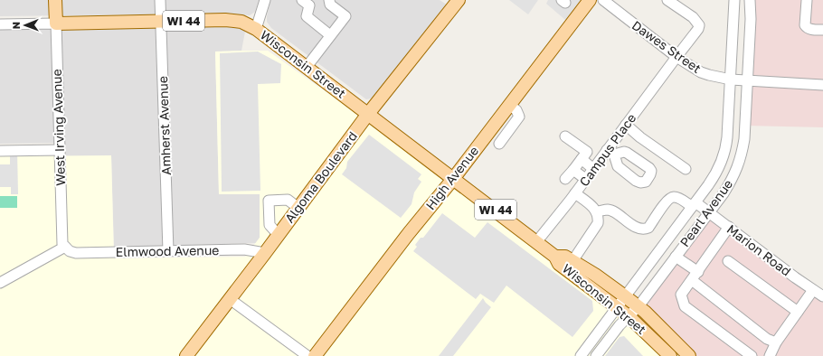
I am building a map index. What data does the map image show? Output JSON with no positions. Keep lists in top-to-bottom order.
{
  "streets": {
    "main road": [
      "WI 44",
      "Wisconsin Street",
      "West Irving Avenue",
      "Algoma Boulevard",
      "High Avenue"
    ],
    "street": [
      "Dawes Street",
      "Amherst Avenue",
      "Campus Place",
      "Pearl Avenue",
      "Marion Road",
      "Elmwood Avenue"
    ]
  },
  "crossings": [
    ["Dawes Street", "Campus Place"],
    ["Dawes Street", "Pearl Avenue"],
    ["Wisconsin Street", "Amherst Avenue"],
    ["Wisconsin Street", "West Irving Avenue"],
    ["Wisconsin Street", "Campus Place"],
    ["Wisconsin Street", "Algoma Boulevard"],
    ["Wisconsin Street", "High Avenue"],
    ["Wisconsin Street", "Pearl Avenue"],
    ["Amherst Avenue", "Elmwood Avenue"],
    ["West Irving Avenue", "Elmwood Avenue"],
    ["Algoma Boulevard", "Elmwood Avenue"],
    ["Pearl Avenue", "Marion Road"]
  ],
  "north": "left"
}
